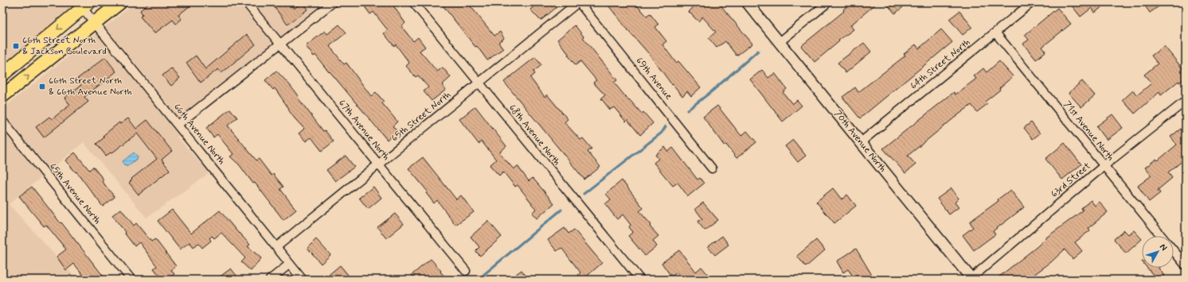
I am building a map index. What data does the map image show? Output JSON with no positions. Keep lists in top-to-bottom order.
{
  "streets": {
    "street": [
      "64th Street North",
      "69th Avenue",
      "65th Street North",
      "67th Avenue North",
      "71st Avenue North",
      "66th Avenue North",
      "68th Avenue North",
      "70th Avenue North",
      "63rd Street",
      "65th Avenue North"
    ]
  },
  "crossings": [
    ["64th Street North", "71st Avenue North"],
    ["64th Street North", "70th Avenue North"],
    ["69th Avenue", "65th Street North"],
    ["65th Street North", "67th Avenue North"],
    ["65th Street North", "66th Avenue North"],
    ["65th Street North", "68th Avenue North"],
    ["71st Avenue North", "63rd Street"],
    ["70th Avenue North", "63rd Street"]
  ],
  "places": {
    "transit": ["66th Street North & Jackson Boulevard", "66th Street North & 66th Avenue North"]
  },
  "north": "top right"
}
